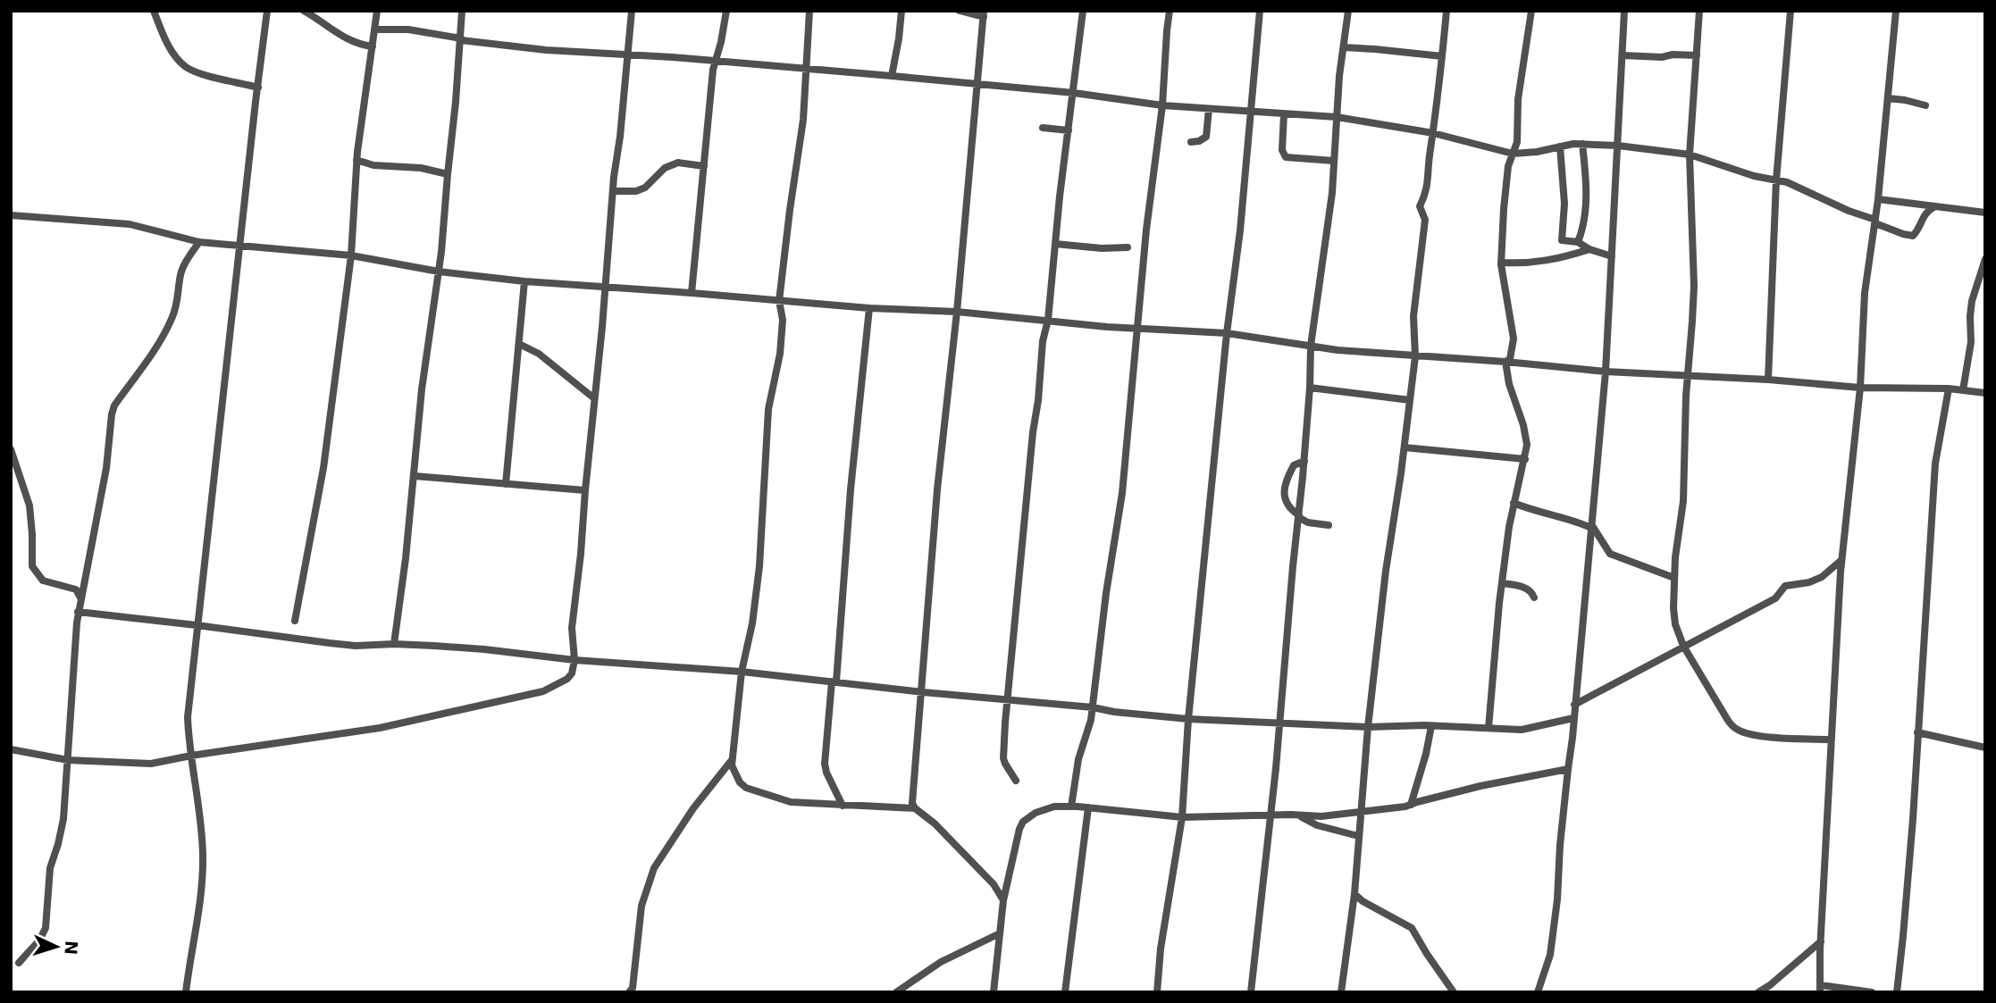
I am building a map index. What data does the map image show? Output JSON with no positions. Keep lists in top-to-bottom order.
{
  "north": "right"
}
